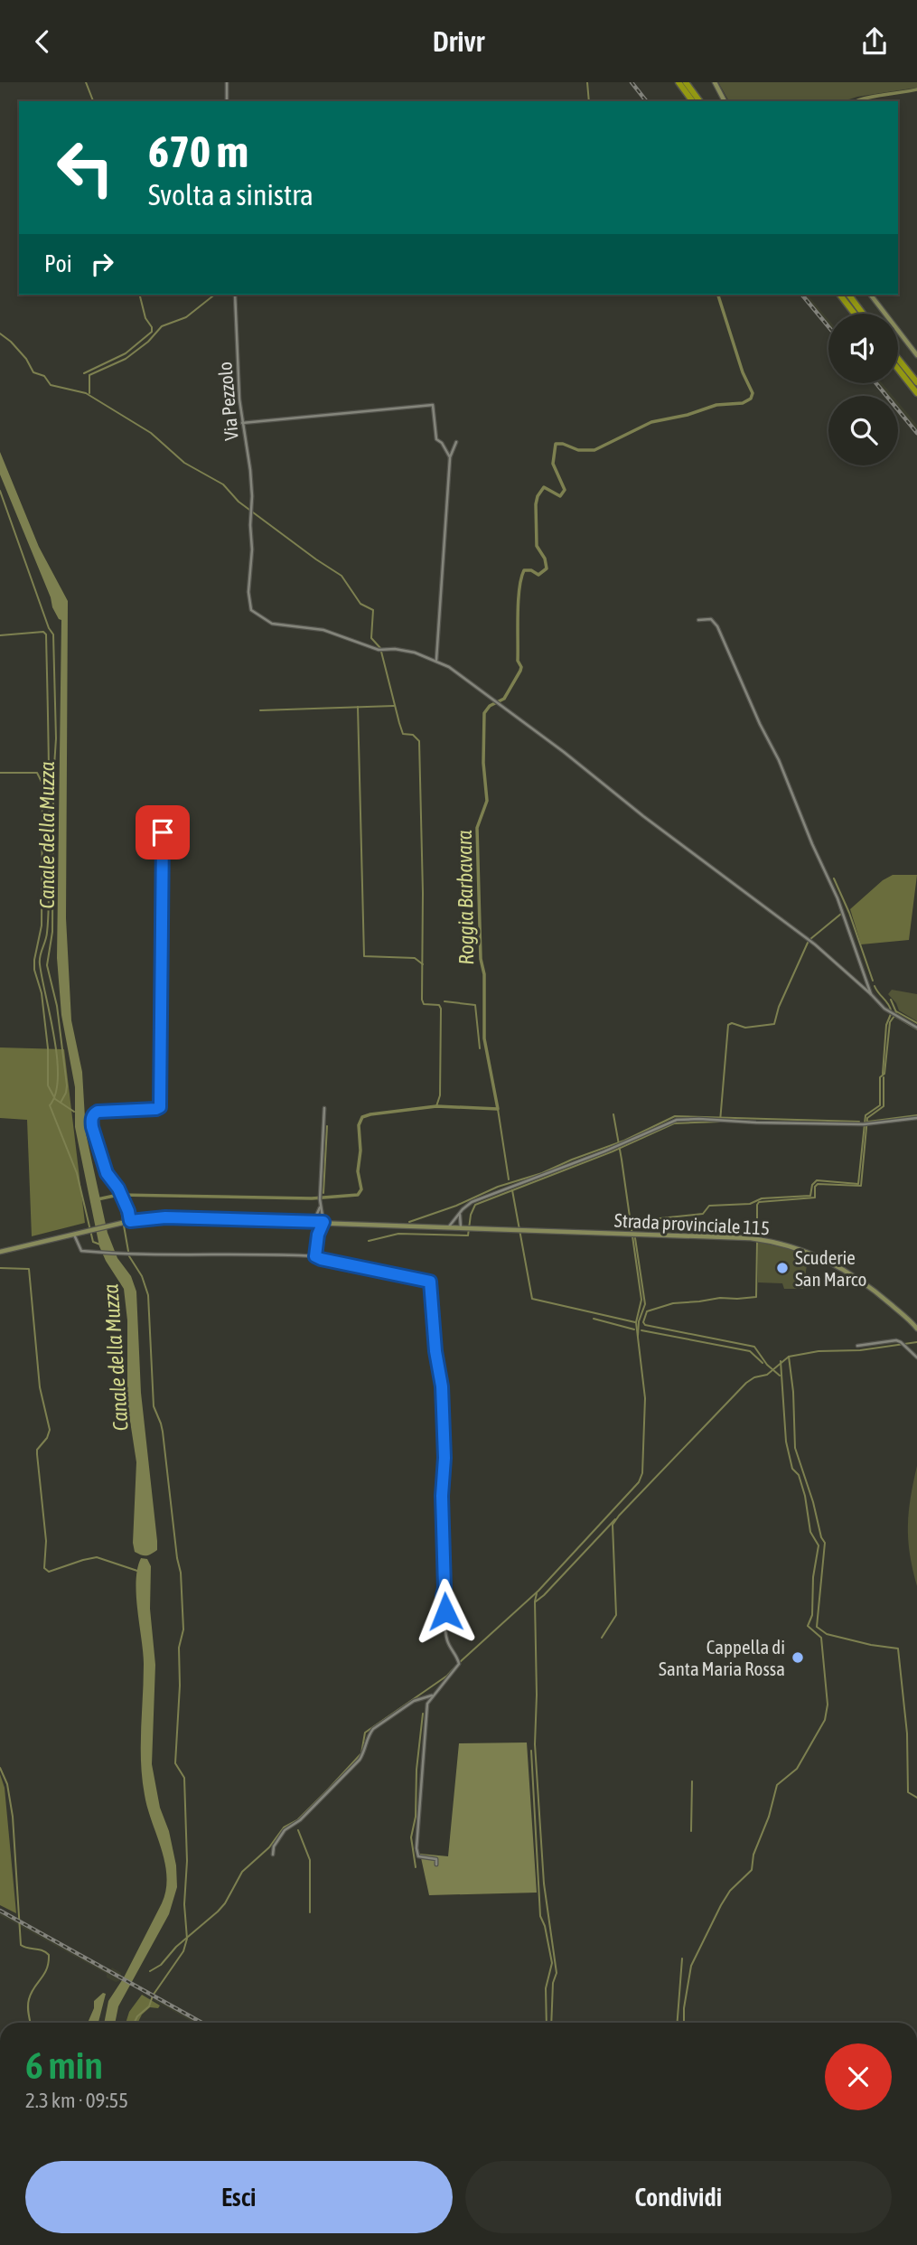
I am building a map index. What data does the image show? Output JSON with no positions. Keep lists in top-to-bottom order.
{
  "streets": {
    "main road": ["Strada provinciale 115"],
    "street": ["Via Pezzolo"]
  },
  "water": ["Canale della Muzza", "Roggia Barbavara"],
  "places": ["Scuderie San Marco", "Cappella di Santa Maria Rossa"],
  "page": {
    "header": "Drivr",
    "turn": ["670 m", "Svolta a sinistra"],
    "then": "Poi",
    "heading": ["6 min", "2.3 km · 09:55"],
    "buttons": ["Esci", "Condividi"]
  }
}
